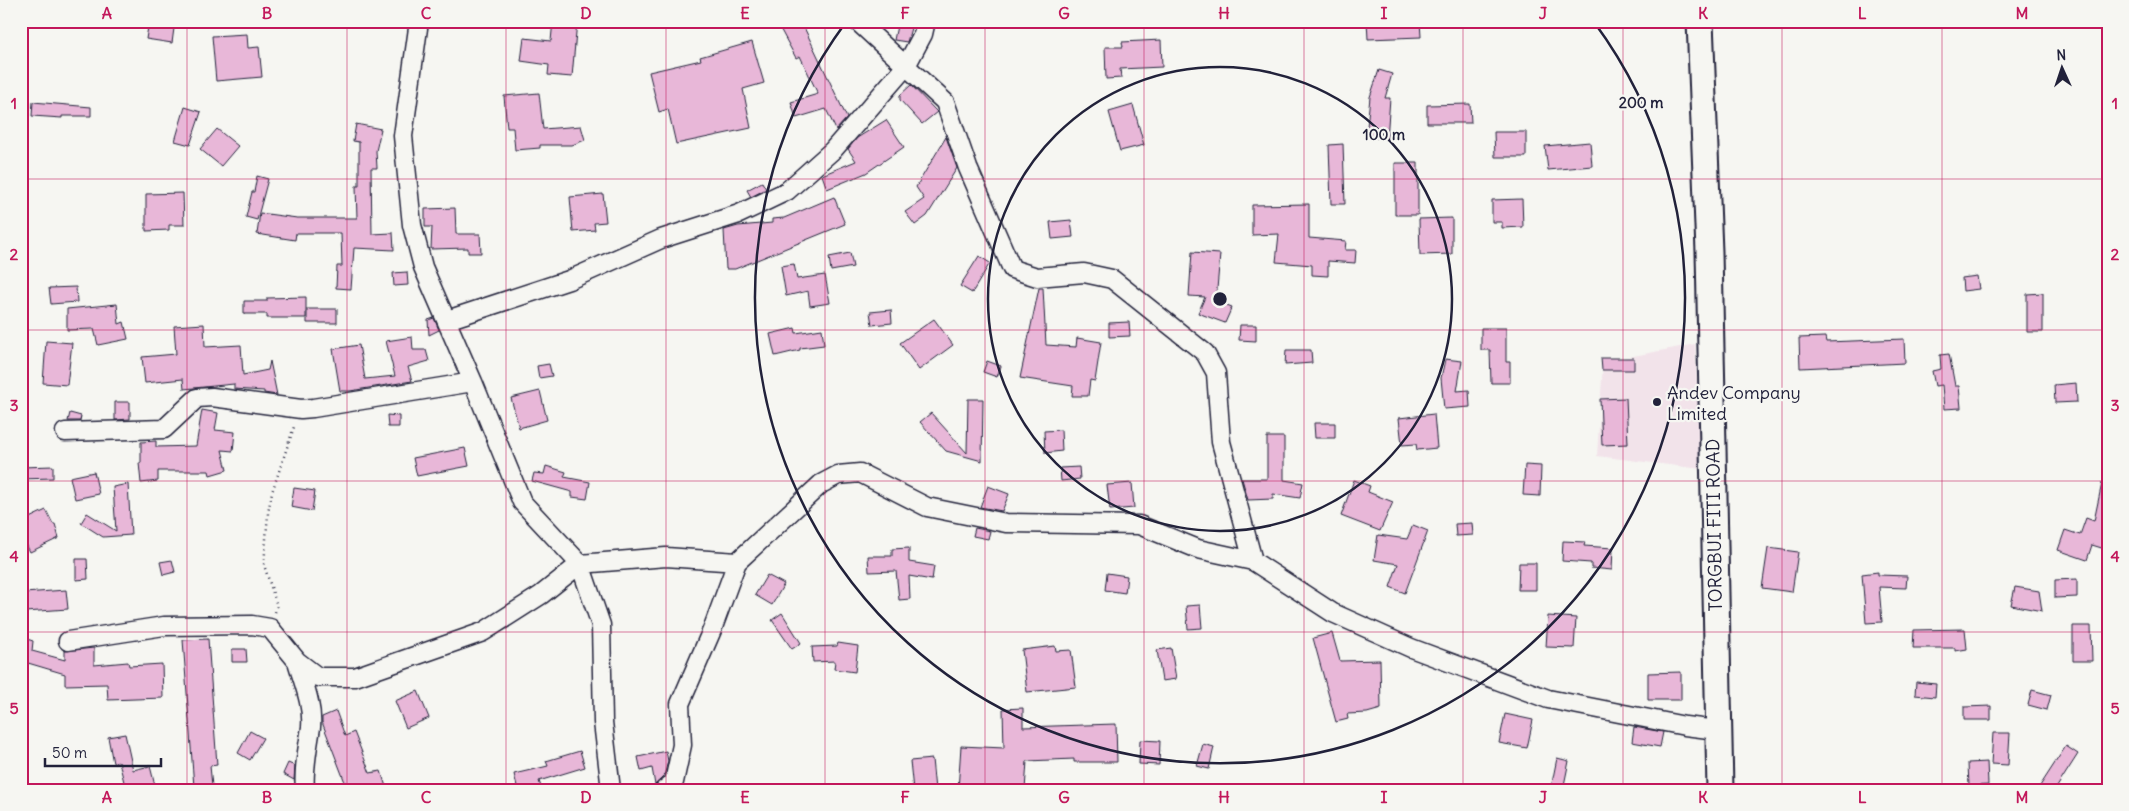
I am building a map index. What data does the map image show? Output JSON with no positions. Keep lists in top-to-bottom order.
{
  "streets": {
    "street": ["TORGBUI FITI ROAD"]
  },
  "places": ["Andev Company Limited"],
  "scale_bar": "50 m",
  "north": "top",
  "grid": {
    "columns": [
      "A",
      "B",
      "C",
      "D",
      "E",
      "F",
      "G",
      "H",
      "I",
      "J",
      "K",
      "L",
      "M"
    ],
    "rows": [
      "1",
      "2",
      "3",
      "4",
      "5"
    ]
  },
  "rings": ["200 m", "100 m"]
}
